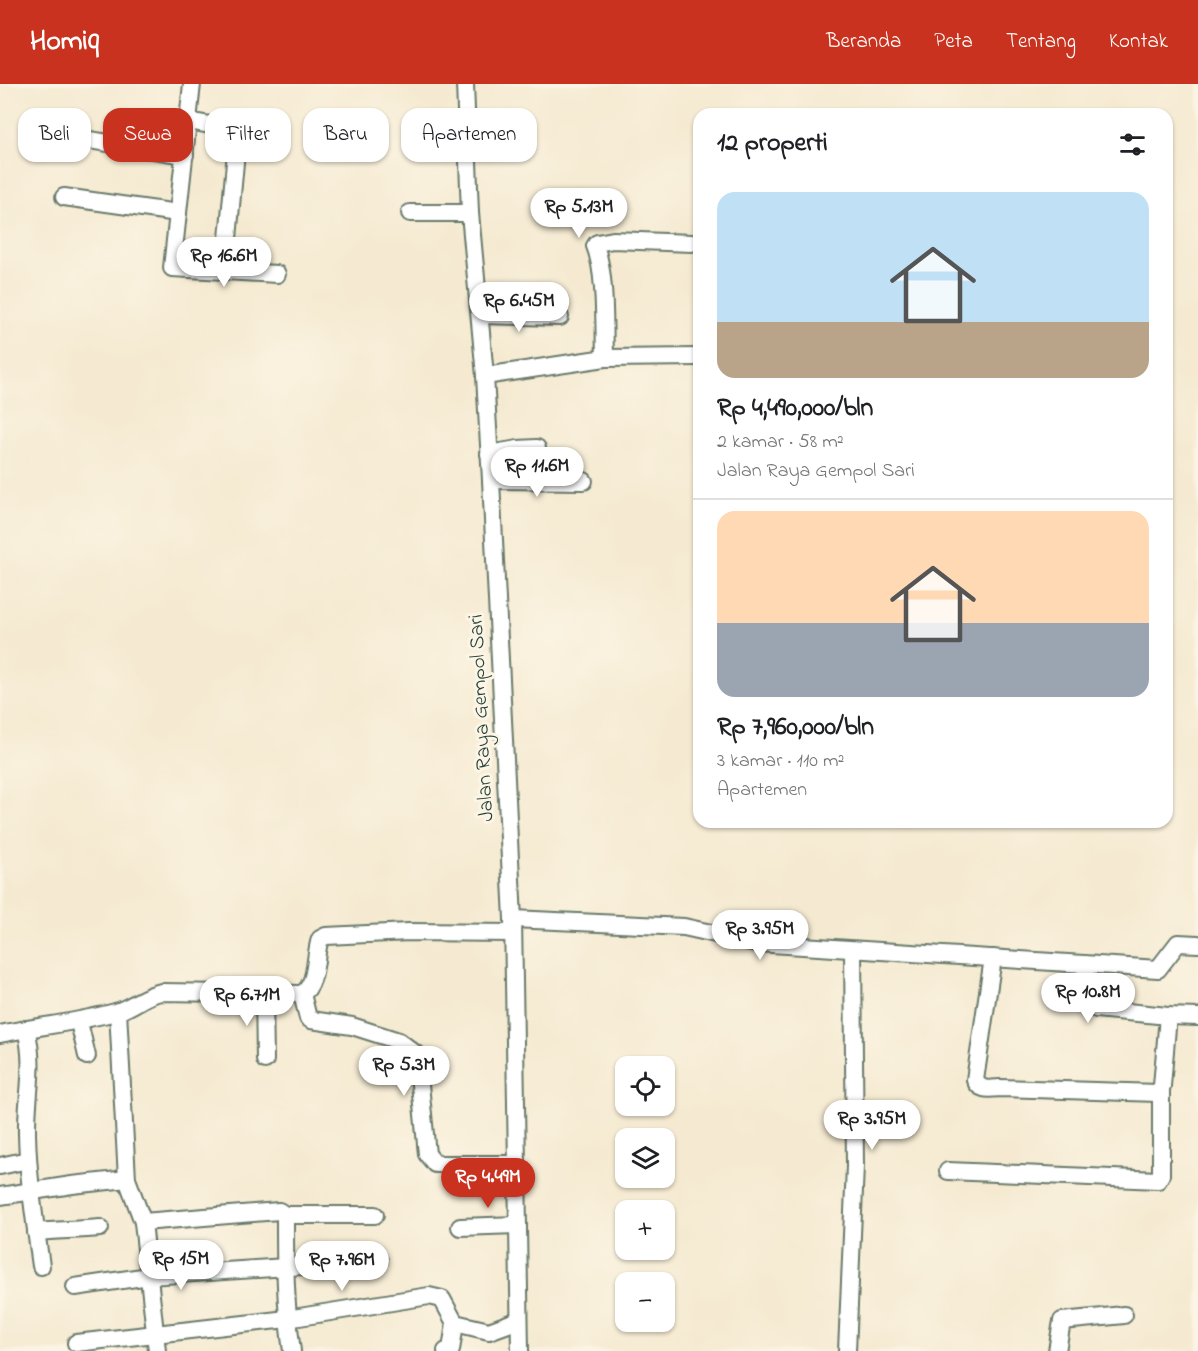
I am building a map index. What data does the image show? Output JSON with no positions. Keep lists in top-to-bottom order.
{
  "streets": {
    "street": ["Jalan Raya Gempol Sari"]
  },
  "page": {
    "header": "Homiq",
    "nav": [
      "Beranda",
      "Peta",
      "Tentang",
      "Kontak"
    ],
    "chip": [
      "Beli",
      "Sewa",
      "Filter",
      "Baru",
      "Apartemen"
    ],
    "heading": "12 properti",
    "list": [
      {
        "name": "Rp 4,490,000/bln",
        "note": "2 kamar · 58 m² · Jalan Raya Gempol Sari"
      },
      {
        "name": "Rp 7,960,000/bln",
        "note": "3 kamar · 110 m² · Apartemen"
      }
    ],
    "price": [
      "Rp 5.13M",
      "Rp 16.6M",
      "Rp 6.45M",
      "Rp 11.6M",
      "Rp 3.95M",
      "Rp 10.8M",
      "Rp 6.71M",
      "Rp 5.3M",
      "Rp 3.95M",
      "Rp 4.49M",
      "Rp 15M",
      "Rp 7.96M"
    ],
    "map_buttons": ["+", "−"]
  }
}
